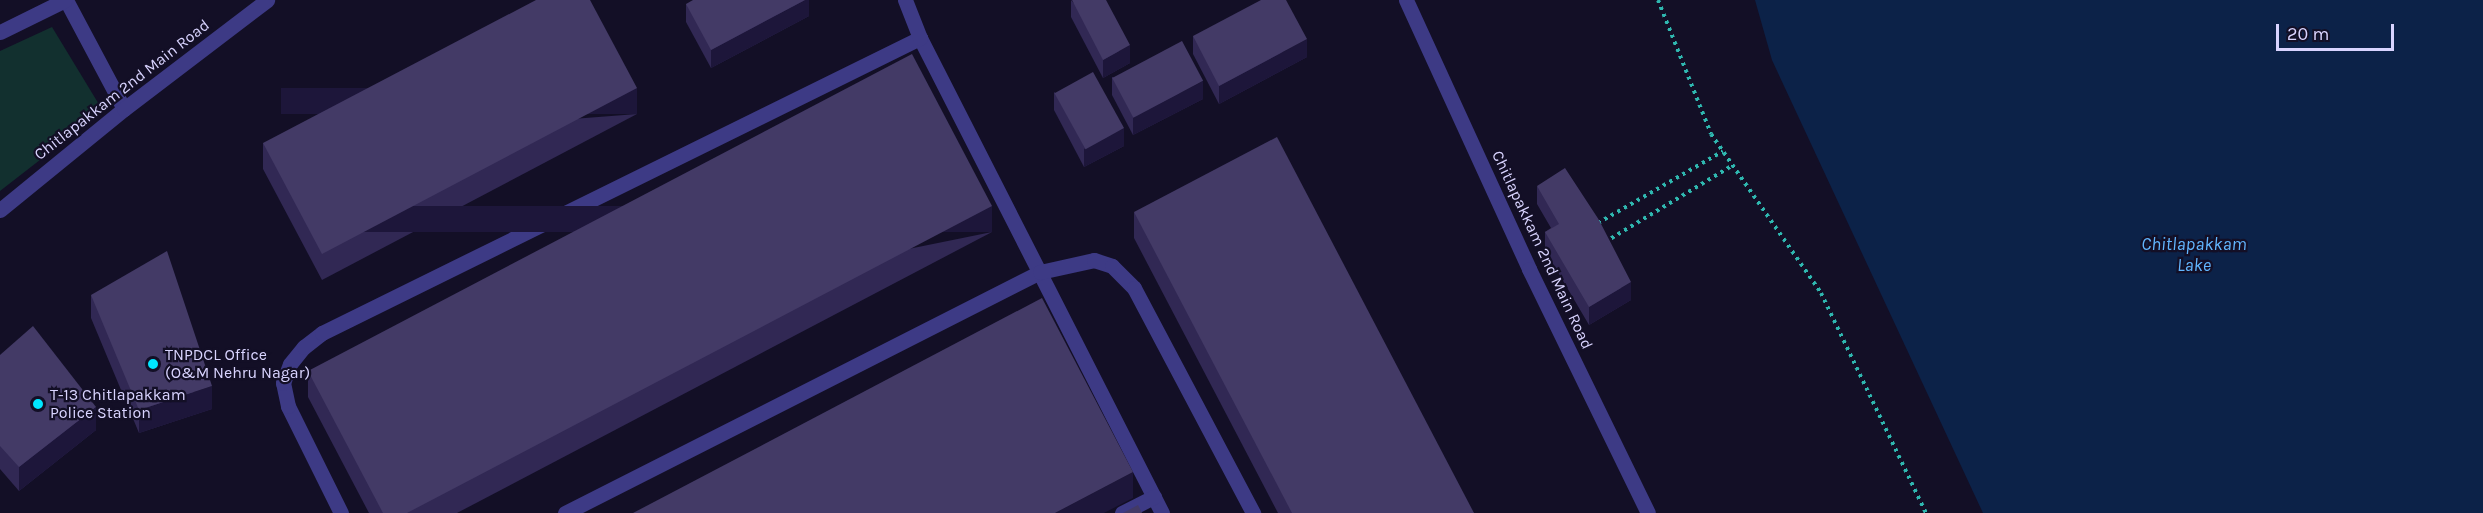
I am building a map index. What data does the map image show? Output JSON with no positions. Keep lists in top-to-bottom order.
{
  "streets": {
    "street": ["Chitlapakkam 2nd Main Road"]
  },
  "water": ["Chitlapakkam Lake"],
  "places": ["TNPDCL Office (O&M Nehru Nagar)", "T-13 Chitlapakkam Police Station"],
  "scale_bar": "20 m"
}
